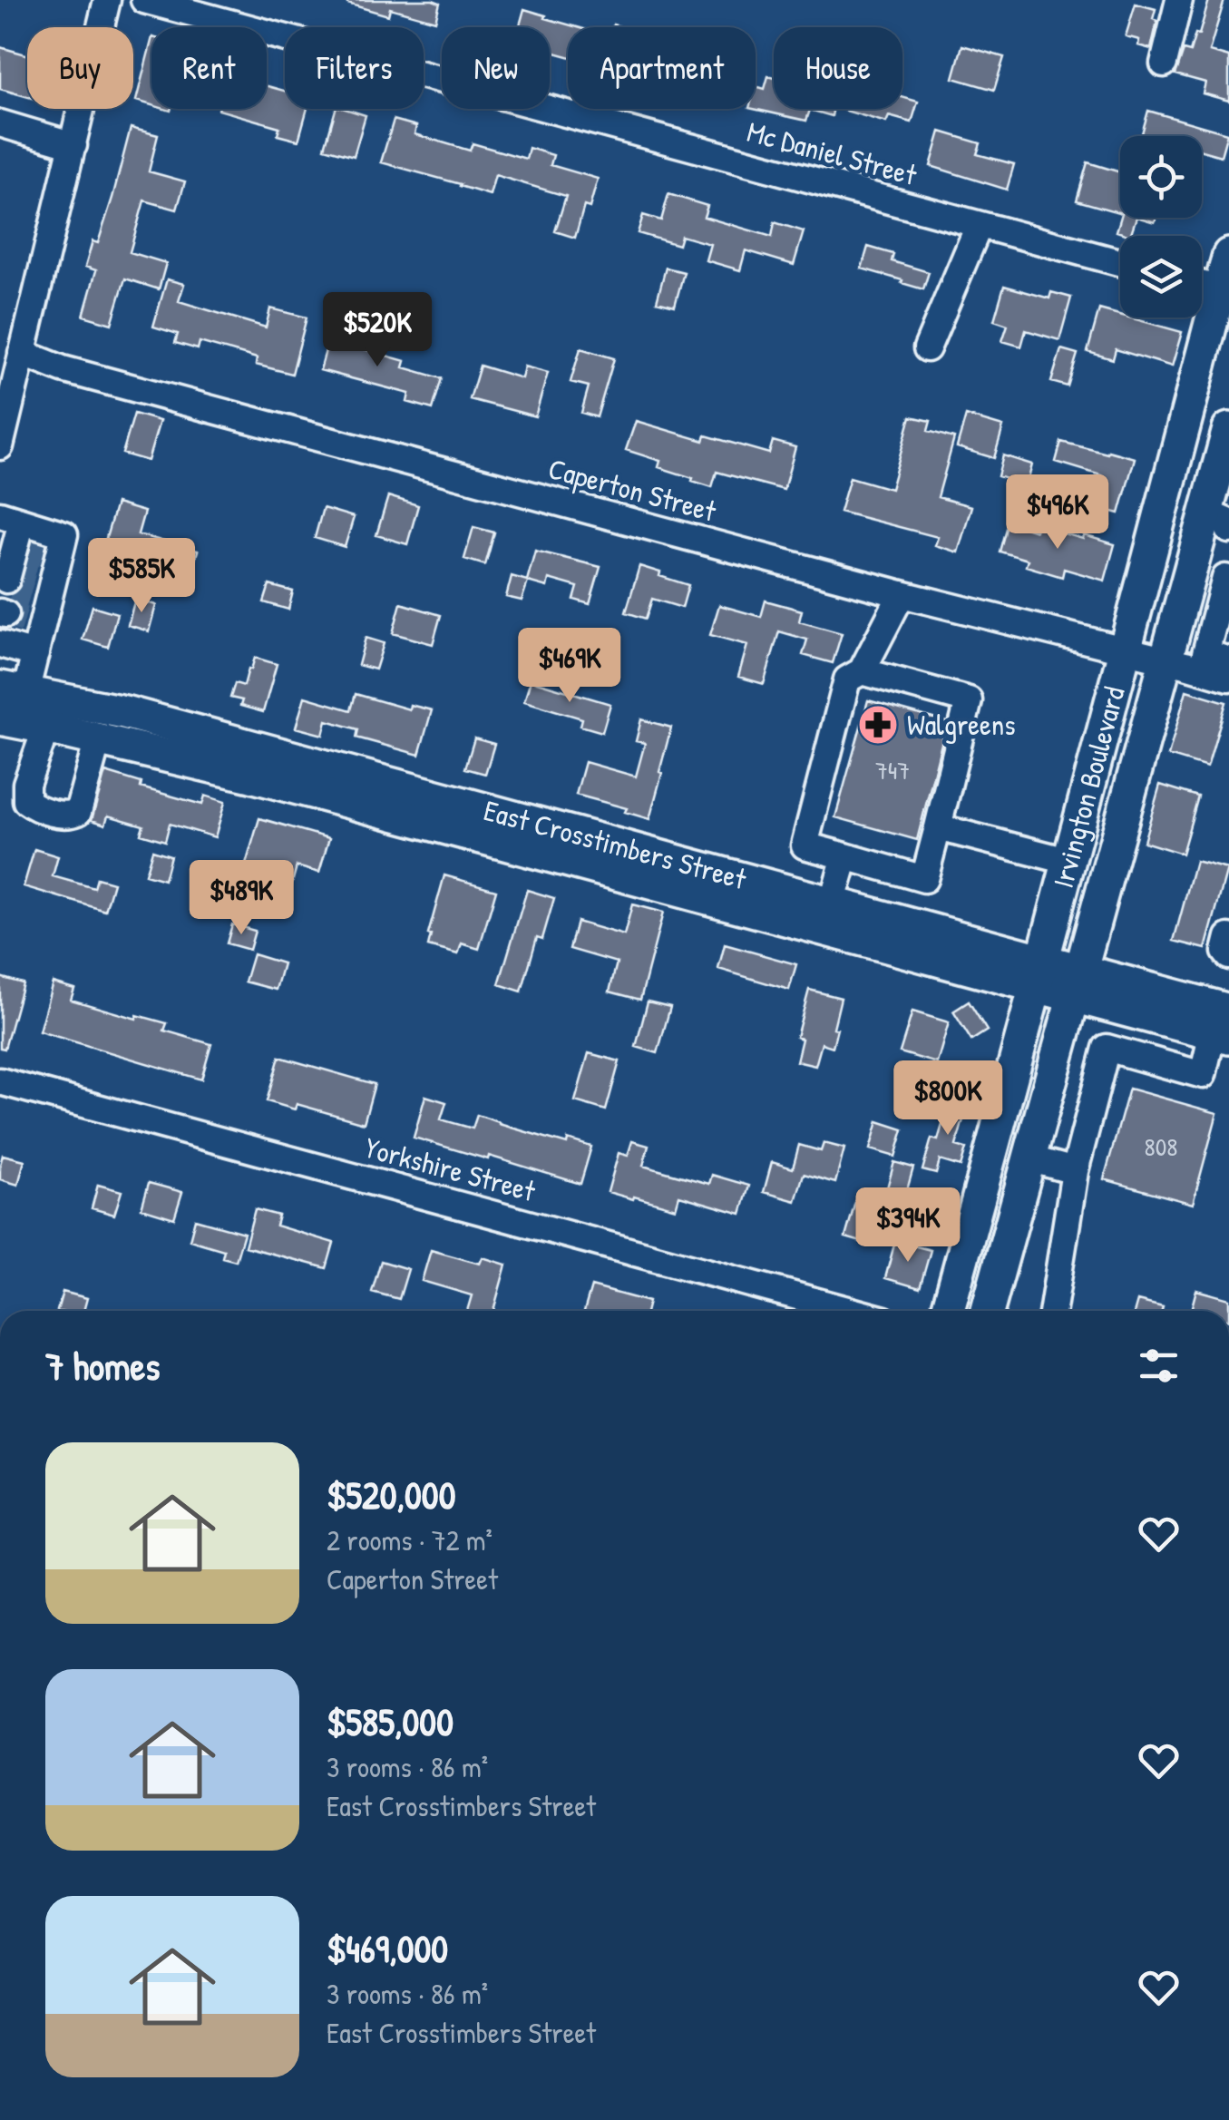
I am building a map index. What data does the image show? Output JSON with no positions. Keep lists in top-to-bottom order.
{
  "streets": {
    "main road": ["Irvington Boulevard", "East Crosstimbers Street"],
    "street": ["Mc Daniel Street", "Caperton Street", "Yorkshire Street"]
  },
  "crossings": [
    ["Caperton Street", "Irvington Boulevard"],
    ["Irvington Boulevard", "East Crosstimbers Street"]
  ],
  "places": {
    "pharmacy": ["Walgreens"]
  },
  "house_numbers": ["747", "808"],
  "page": {
    "chip": [
      "Buy",
      "Rent",
      "Filters",
      "New",
      "Apartment",
      "House"
    ],
    "price": [
      "$520K",
      "$496K",
      "$585K",
      "$469K",
      "$489K",
      "$800K",
      "$394K"
    ],
    "heading": "7 homes",
    "list": [
      {
        "name": "$520,000",
        "note": "2 rooms · 72 m² · Caperton Street"
      },
      {
        "name": "$585,000",
        "note": "3 rooms · 86 m² · East Crosstimbers Street"
      },
      {
        "name": "$469,000",
        "note": "3 rooms · 86 m² · East Crosstimbers Street"
      }
    ]
  }
}
